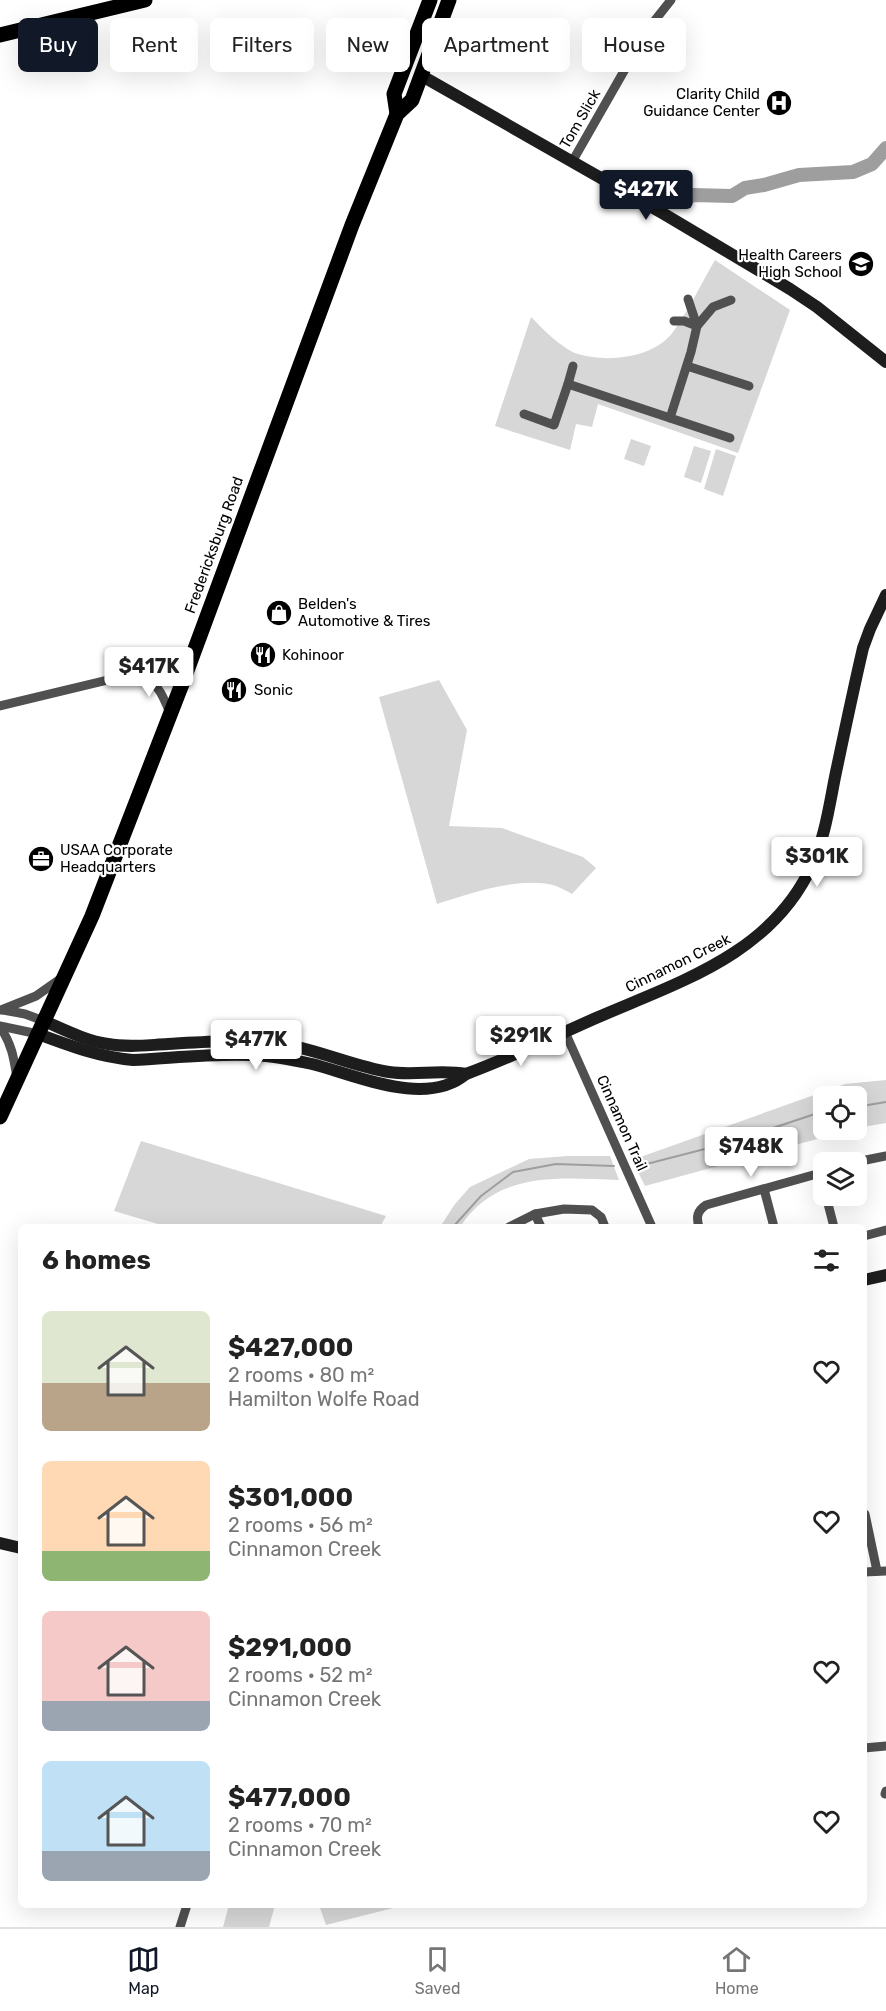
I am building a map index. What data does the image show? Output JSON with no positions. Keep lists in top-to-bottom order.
{
  "streets": {
    "main road": ["Fredericksburg Road"],
    "street": ["Tom Slick", "Cinnamon Creek", "Cinnamon Trail"]
  },
  "crossings": [
    ["Fredericksburg Road", "Cinnamon Creek"],
    ["Cinnamon Creek", "Cinnamon Trail"]
  ],
  "places": {
    "hospital": ["Clarity Child Guidance Center"],
    "school or university": ["Health Careers High School"],
    "shop": ["Belden's Automotive & Tires"],
    "restaurant": ["Kohinoor", "Sonic"],
    "office": ["USAA Corporate Headquarters"]
  },
  "page": {
    "chip": [
      "Buy",
      "Rent",
      "Filters",
      "New",
      "Apartment",
      "House"
    ],
    "price": [
      "$427K",
      "$417K",
      "$301K",
      "$291K",
      "$477K",
      "$748K"
    ],
    "heading": "6 homes",
    "list": [
      {
        "name": "$427,000",
        "note": "2 rooms · 80 m² · Hamilton Wolfe Road"
      },
      {
        "name": "$301,000",
        "note": "2 rooms · 56 m² · Cinnamon Creek"
      },
      {
        "name": "$291,000",
        "note": "2 rooms · 52 m² · Cinnamon Creek"
      },
      {
        "name": "$477,000",
        "note": "2 rooms · 70 m² · Cinnamon Creek"
      }
    ],
    "tabs": ["Map", "Saved", "Home"]
  }
}
